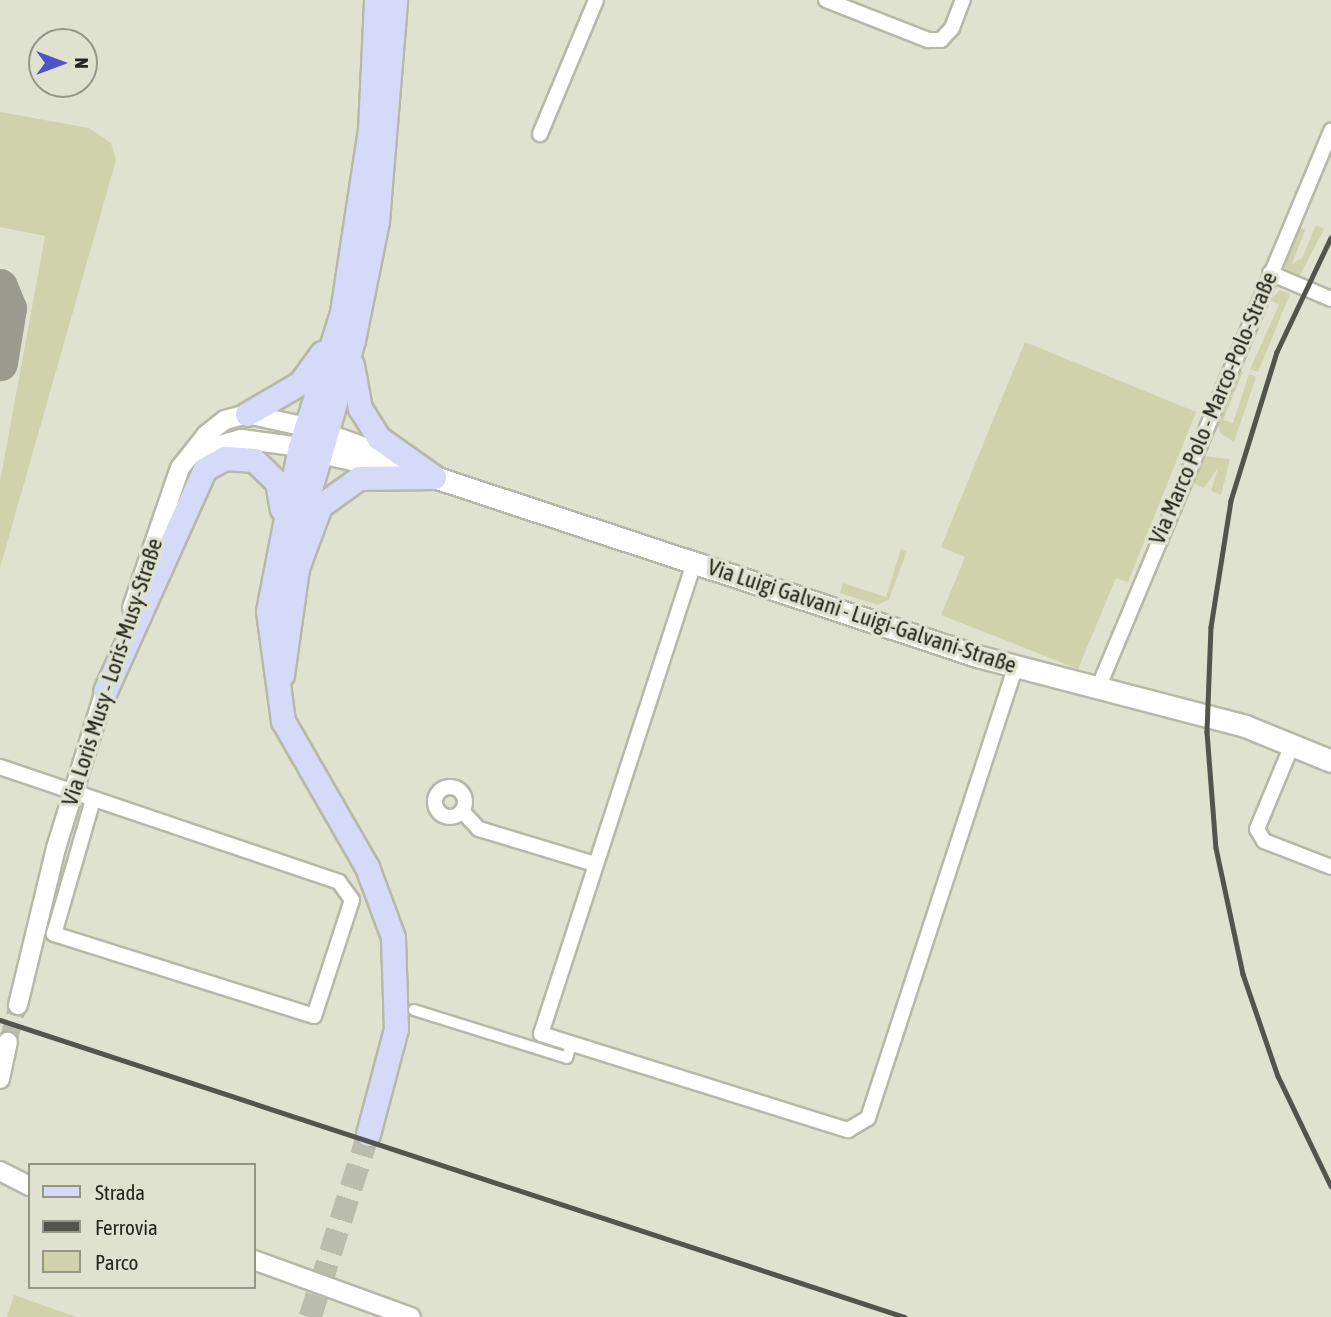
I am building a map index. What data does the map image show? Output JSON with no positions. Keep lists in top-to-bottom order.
{
  "streets": {
    "main road": ["Via Luigi Galvani - Luigi-Galvani-Straße"],
    "street": ["Via Marco Polo - Marco-Polo-Straße", "Via Loris Musy - Loris-Musy-Straße"]
  },
  "crossings": [
    ["Via Marco Polo - Marco-Polo-Straße", "Via Luigi Galvani - Luigi-Galvani-Straße"]
  ],
  "legend": ["Strada", "Ferrovia", "Parco"],
  "north": "right"
}
